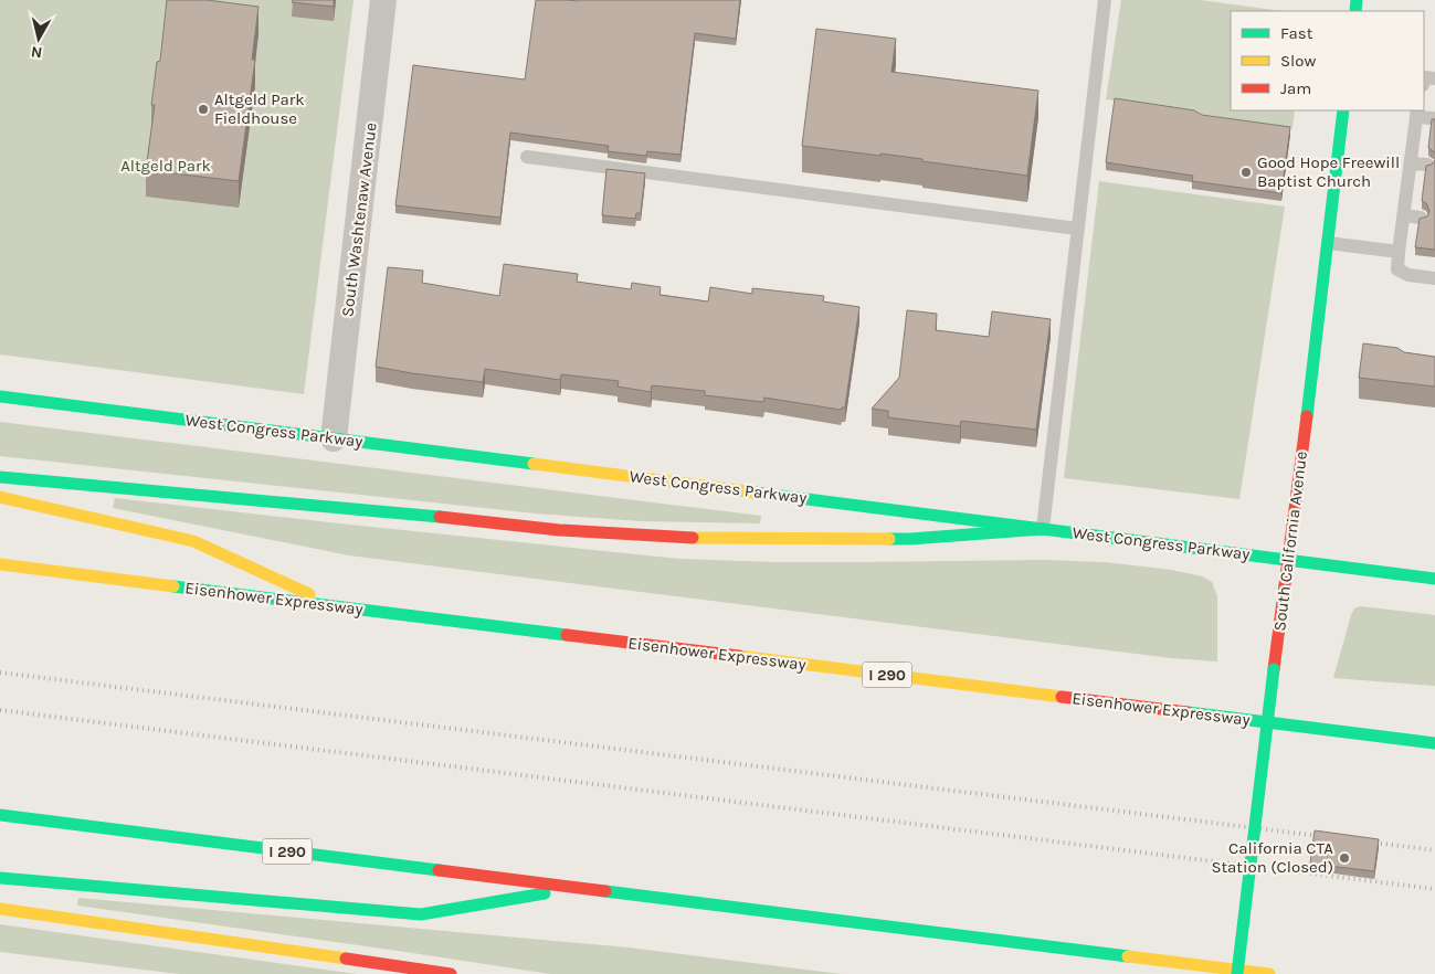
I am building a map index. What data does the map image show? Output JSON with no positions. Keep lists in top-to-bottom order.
{
  "streets": {
    "main road": [
      "West Congress Parkway",
      "South California Avenue",
      "Eisenhower Expressway",
      "I 290"
    ],
    "street": ["South Washtenaw Avenue"]
  },
  "crossings": [
    ["South Washtenaw Avenue", "West Congress Parkway"],
    ["West Congress Parkway", "South California Avenue"]
  ],
  "parks": ["Altgeld Park"],
  "places": ["Altgeld Park Fieldhouse", "Good Hope Freewill Baptist Church", "California CTA Station (Closed)"],
  "legend": ["Fast", "Slow", "Jam"],
  "north": "bottom"
}
